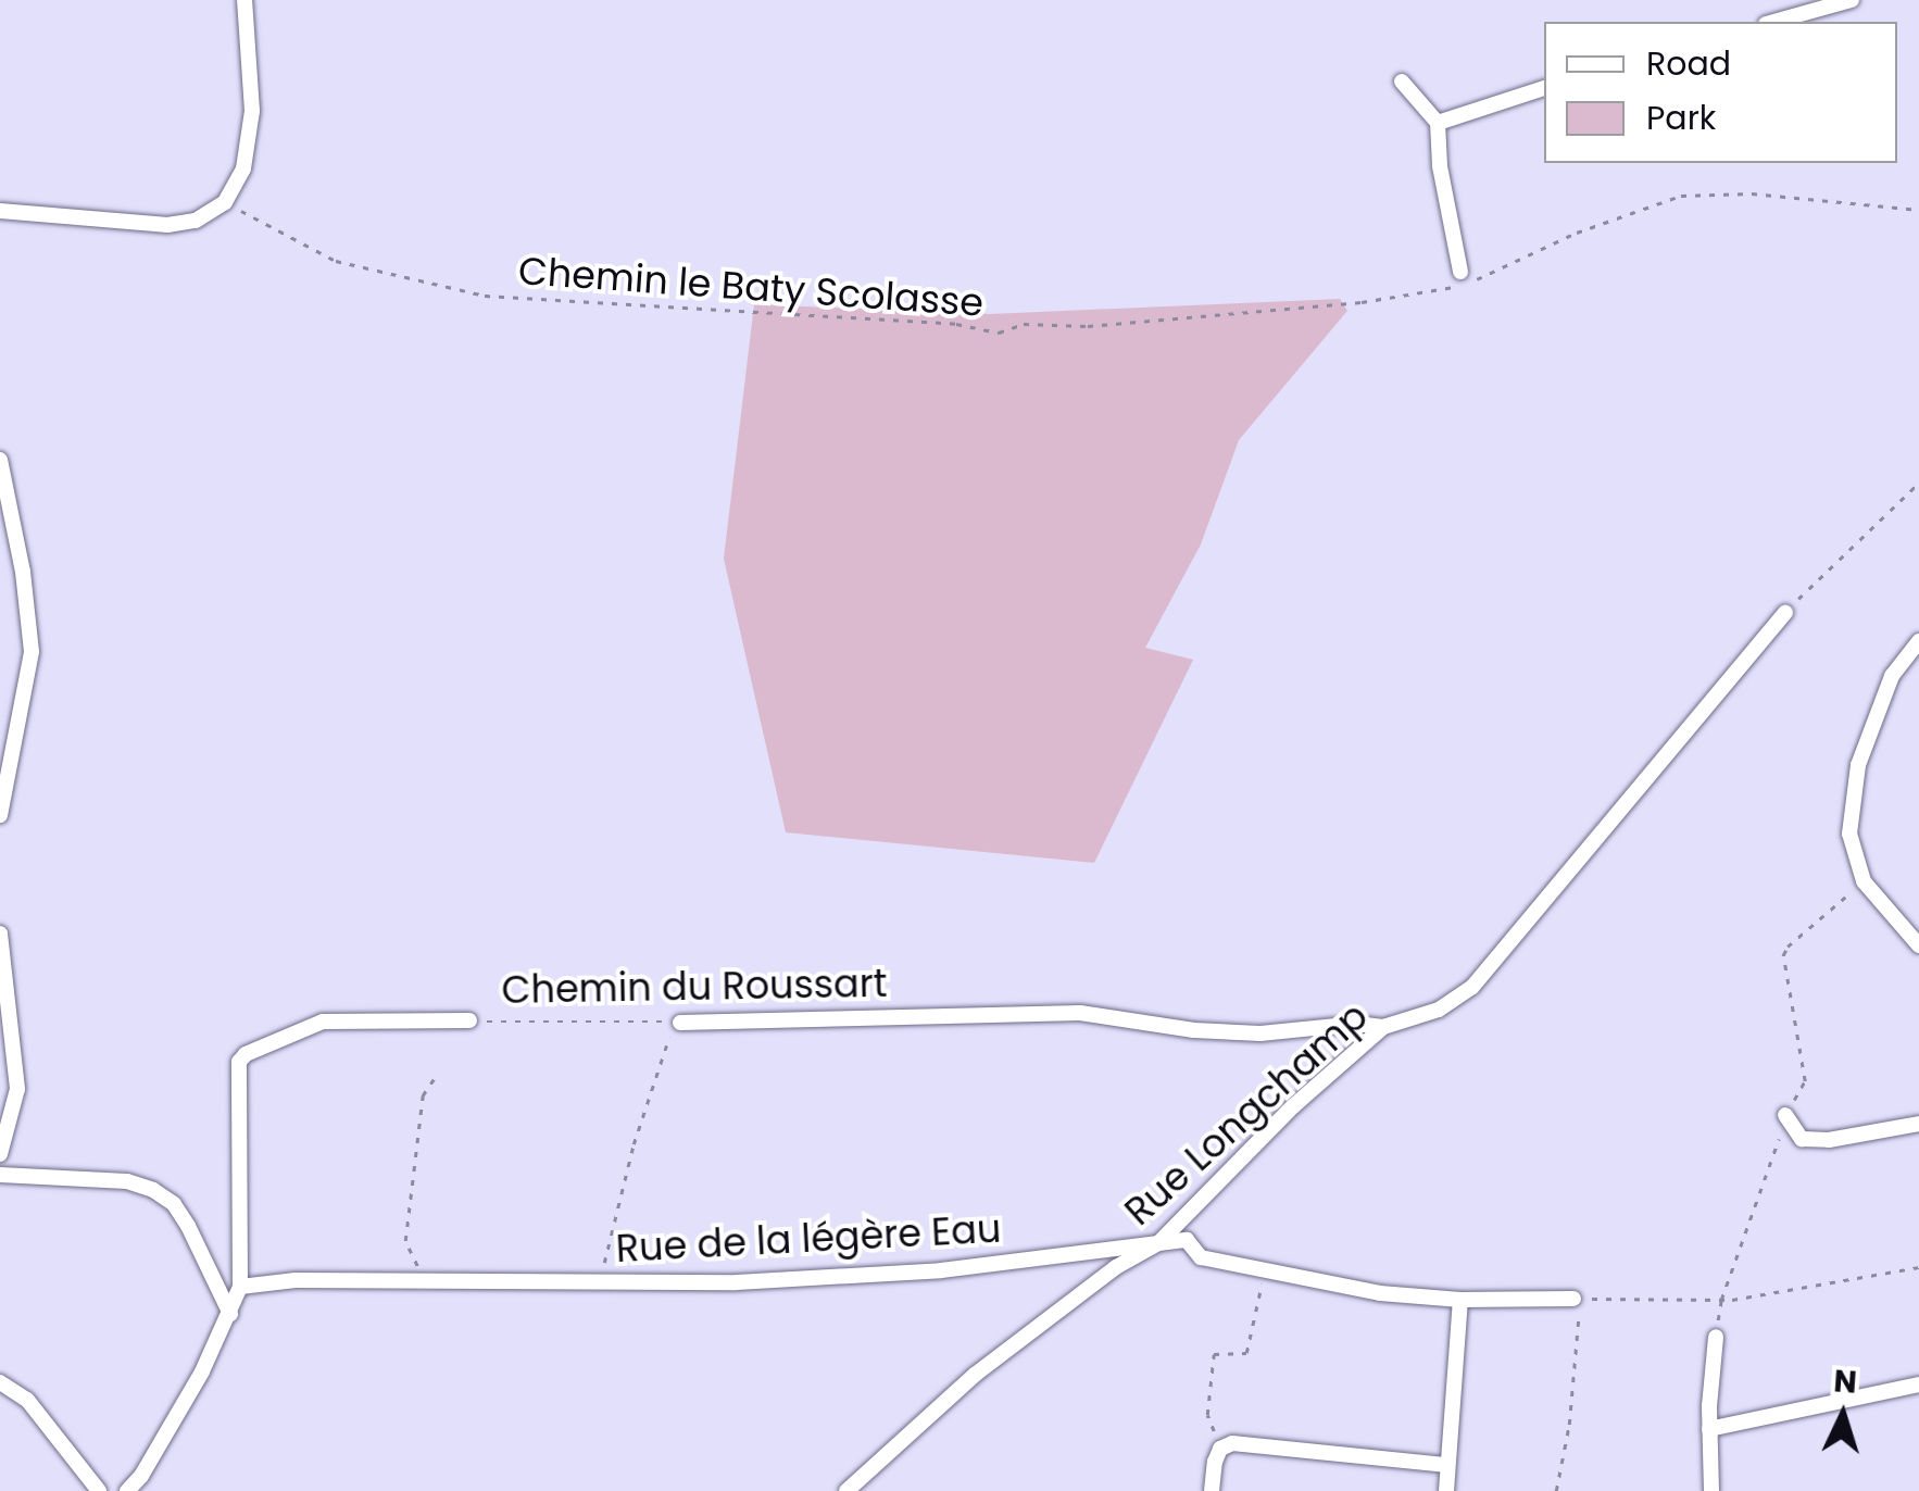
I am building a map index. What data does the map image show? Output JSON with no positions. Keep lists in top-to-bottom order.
{
  "streets": {
    "street": ["Chemin du Roussart", "Rue Longchamp", "Rue de la légère Eau"],
    "path": ["Chemin le Baty Scolasse"]
  },
  "crossings": [
    ["Chemin du Roussart", "Rue Longchamp"],
    ["Rue Longchamp", "Rue de la légère Eau"]
  ],
  "legend": ["Road", "Park"],
  "north": "top"
}
